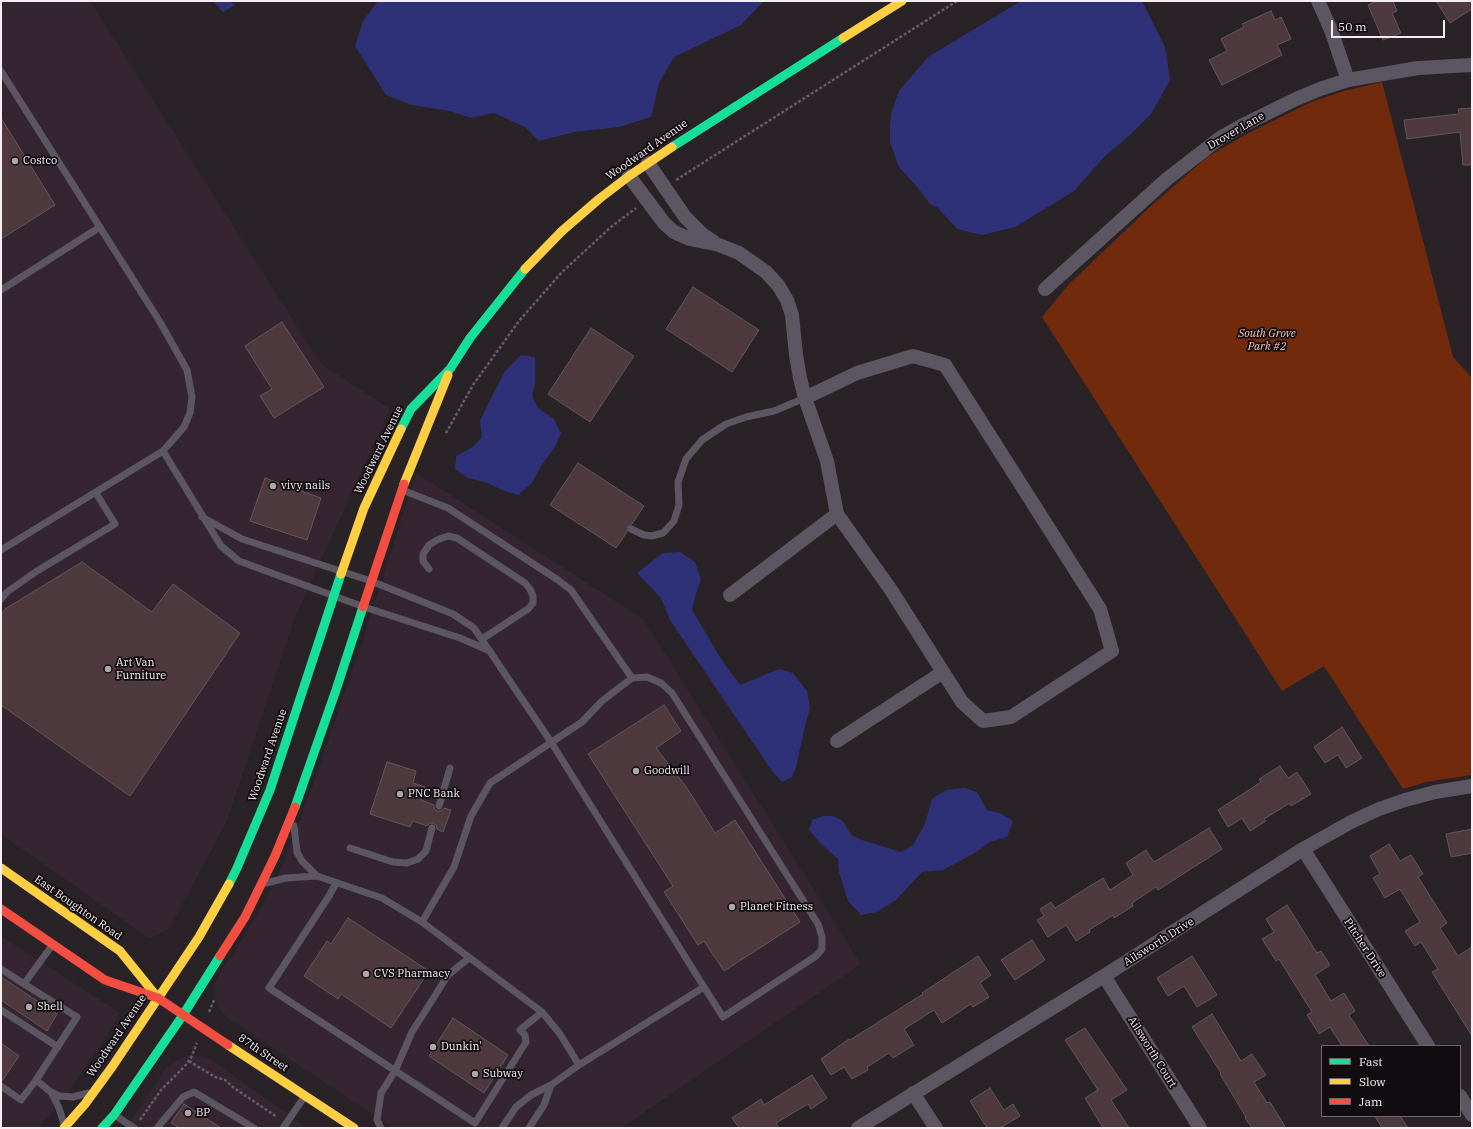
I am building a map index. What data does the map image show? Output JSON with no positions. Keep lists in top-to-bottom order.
{
  "streets": {
    "main road": ["Woodward Avenue", "East Boughton Road", "87th Street"],
    "street": [
      "Drover Lane",
      "Ailsworth Drive",
      "Pitcher Drive",
      "Ailsworth Court"
    ]
  },
  "crossings": [
    ["Woodward Avenue", "East Boughton Road"],
    ["Woodward Avenue", "87th Street"],
    ["East Boughton Road", "87th Street"],
    ["Ailsworth Drive", "Pitcher Drive"],
    ["Ailsworth Drive", "Ailsworth Court"]
  ],
  "parks": ["South Grove Park #2"],
  "places": [
    "Costco",
    "vivy nails",
    "Art Van Furniture",
    "Goodwill",
    "PNC Bank",
    "Planet Fitness",
    "CVS Pharmacy",
    "Shell",
    "Dunkin'",
    "Subway",
    "BP"
  ],
  "legend": ["Fast", "Slow", "Jam"],
  "scale_bar": "50 m"
}
